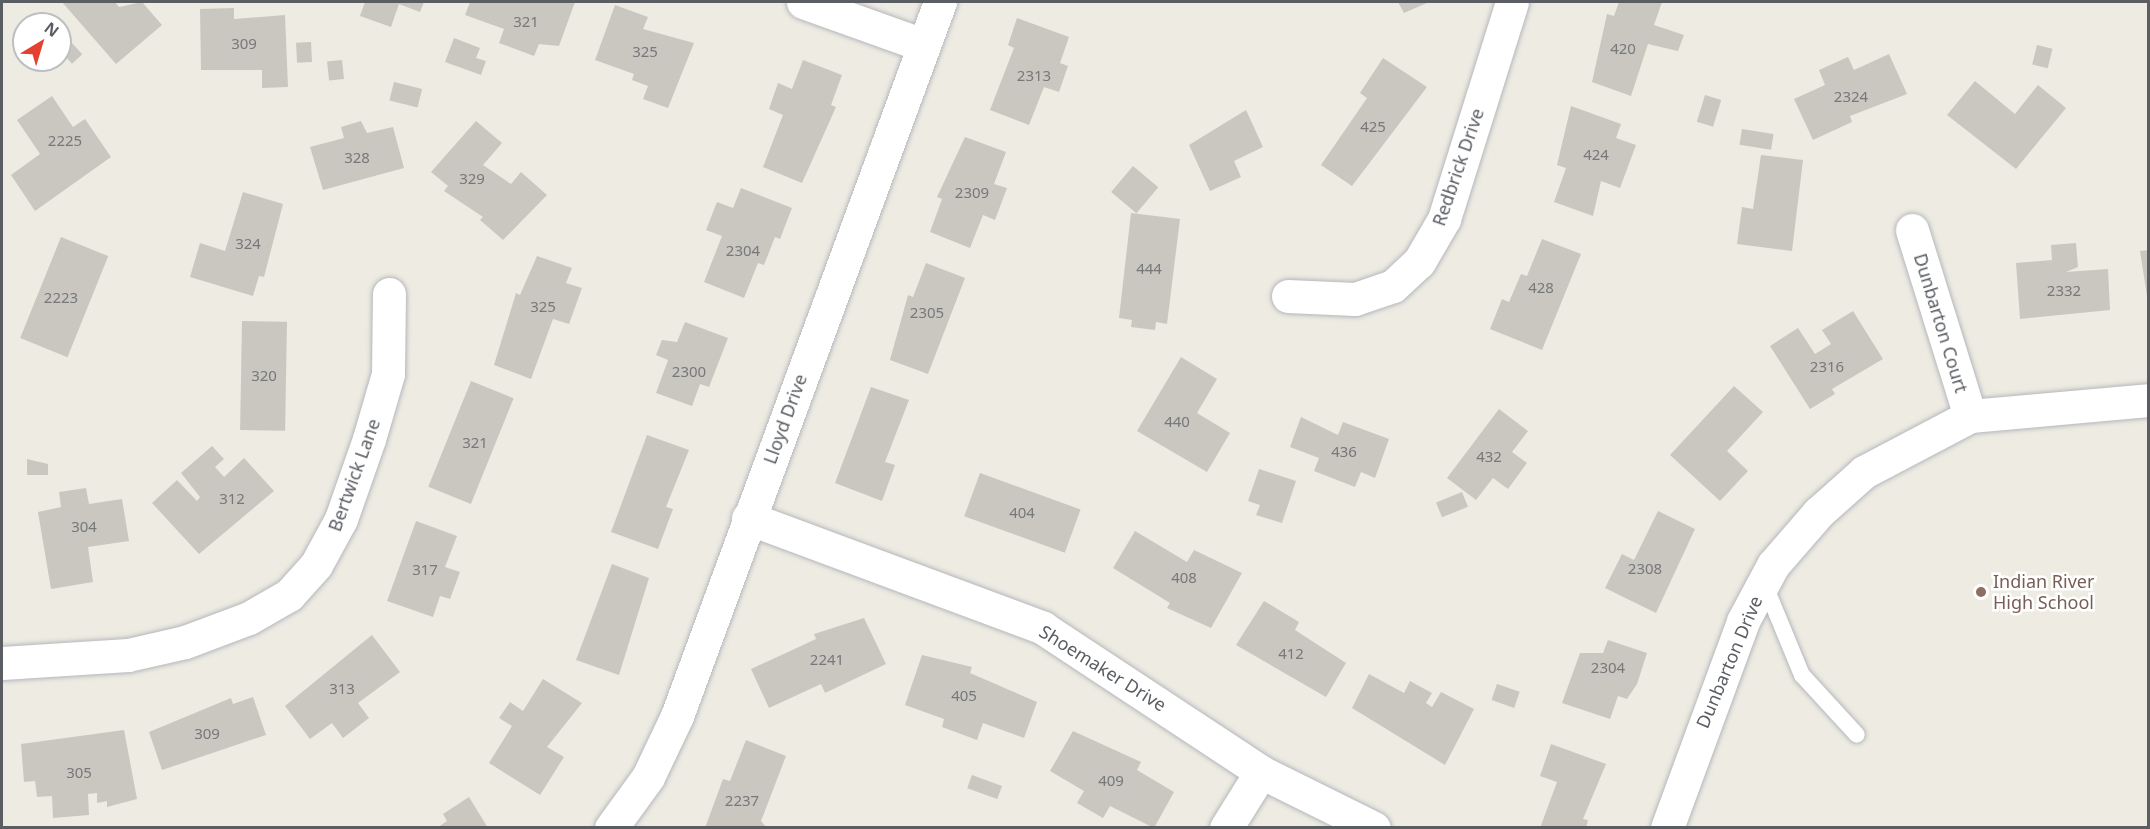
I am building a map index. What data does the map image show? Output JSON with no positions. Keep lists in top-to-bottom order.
{
  "streets": {
    "street": [
      "Redbrick Drive",
      "Dunbarton Court",
      "Lloyd Drive",
      "Bertwick Lane",
      "Dunbarton Drive",
      "Shoemaker Drive"
    ]
  },
  "crossings": [
    ["Dunbarton Court", "Dunbarton Drive"],
    ["Lloyd Drive", "Shoemaker Drive"]
  ],
  "places": ["Indian River High School"],
  "house_numbers": [
    "321",
    "309",
    "420",
    "325",
    "2313",
    "2324",
    "425",
    "2225",
    "424",
    "328",
    "329",
    "2309",
    "324",
    "2304",
    "444",
    "428",
    "2332",
    "2223",
    "325",
    "2305",
    "2316",
    "2300",
    "320",
    "440",
    "321",
    "436",
    "432",
    "312",
    "404",
    "304",
    "2308",
    "317",
    "408",
    "412",
    "2241",
    "2304",
    "313",
    "405",
    "309",
    "305",
    "409",
    "2237"
  ],
  "north": "top right"
}
